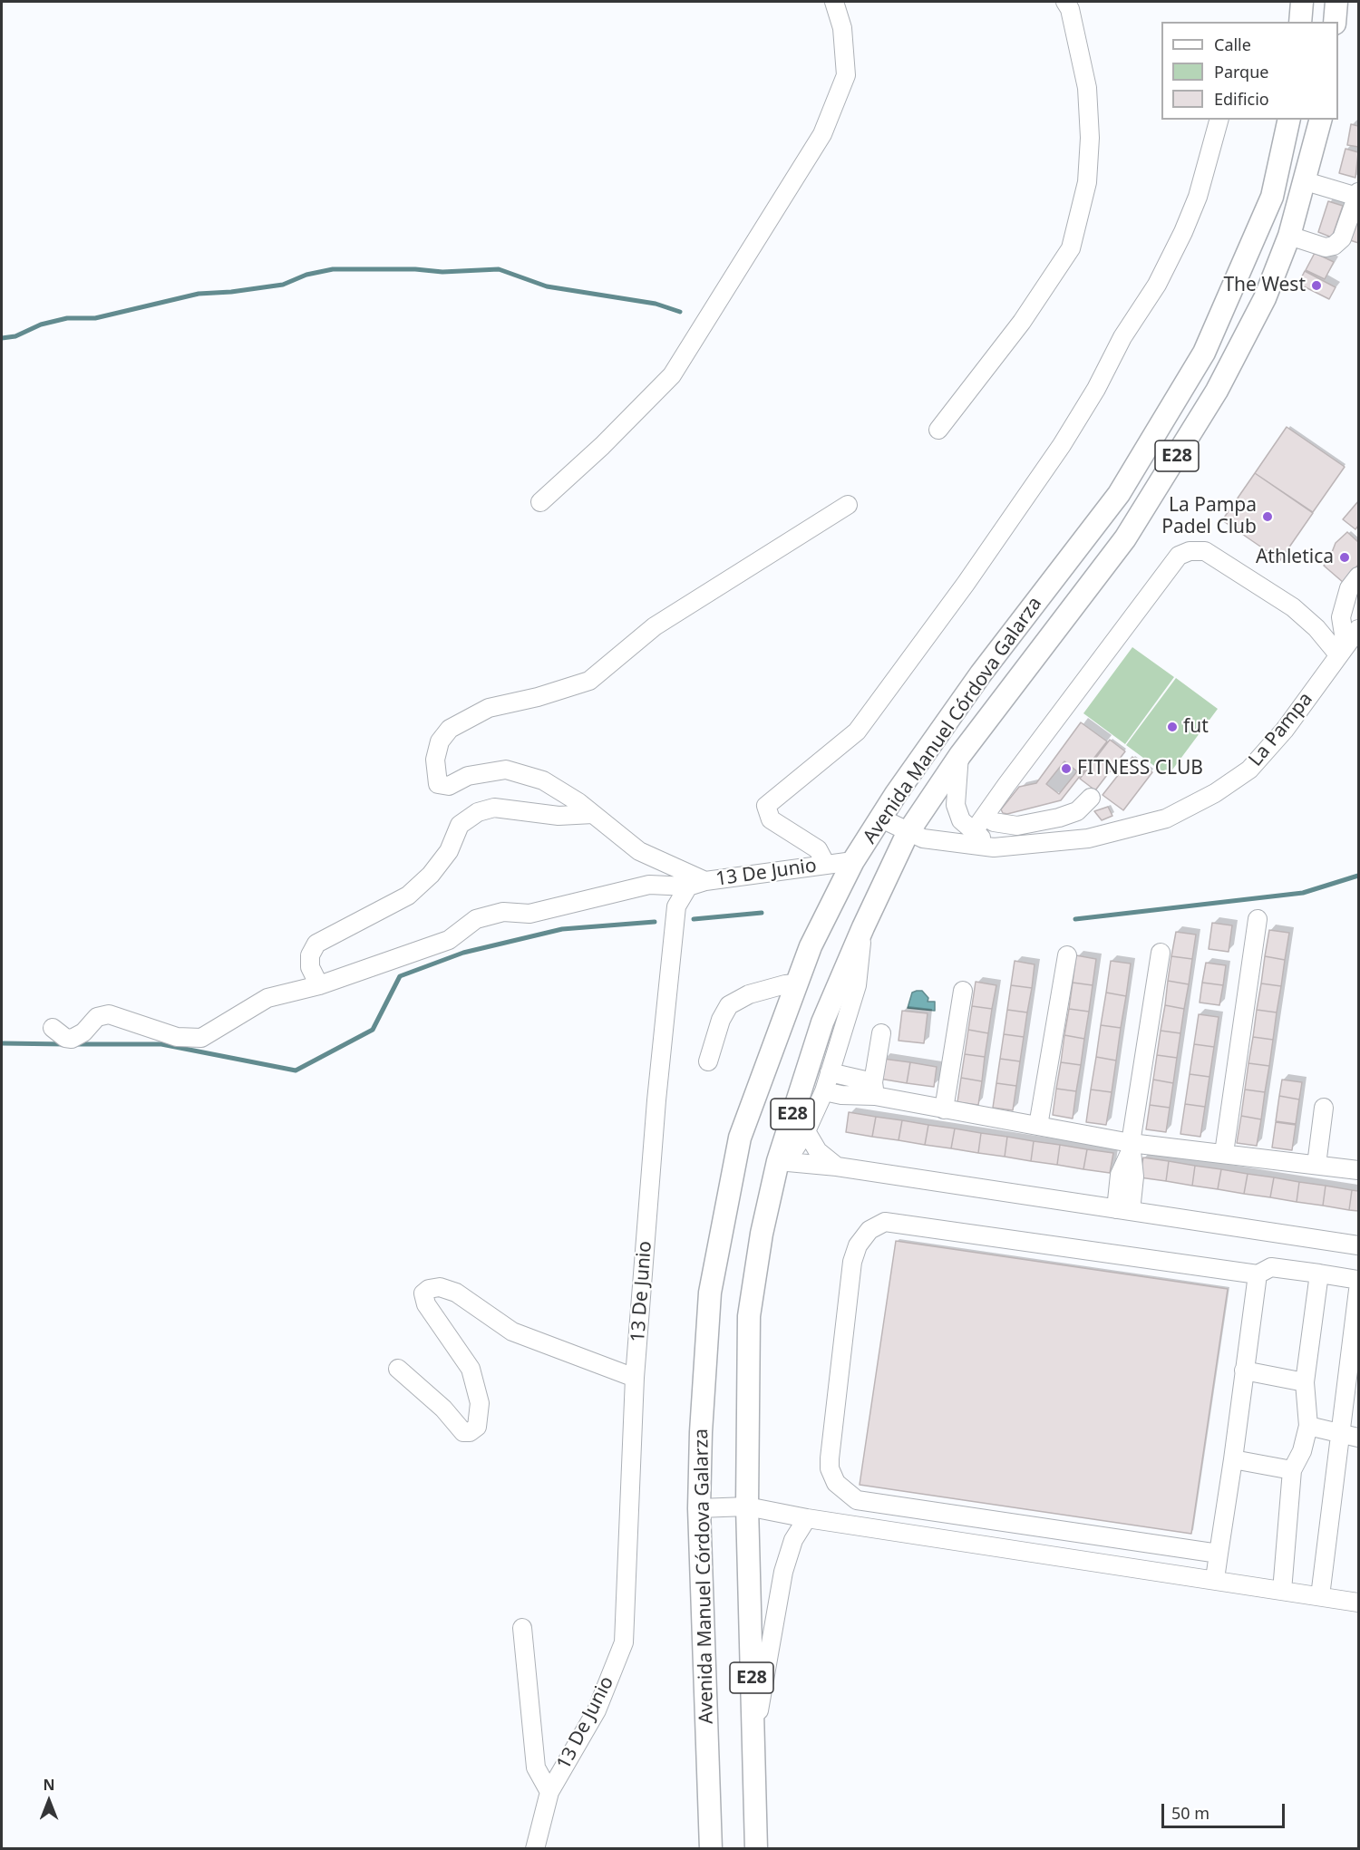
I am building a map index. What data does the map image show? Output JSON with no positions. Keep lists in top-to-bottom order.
{
  "streets": {
    "main road": ["E28", "Avenida Manuel Córdova Galarza"],
    "street": ["La Pampa", "13 De Junio"]
  },
  "crossings": [
    ["Avenida Manuel Córdova Galarza", "La Pampa"],
    ["Avenida Manuel Córdova Galarza", "13 De Junio"]
  ],
  "places": [
    "The West",
    "La Pampa Padel Club",
    "Athletica",
    "fut",
    "FITNESS CLUB"
  ],
  "legend": ["Calle", "Parque", "Edificio"],
  "scale_bar": "50 m",
  "north": "top"
}
